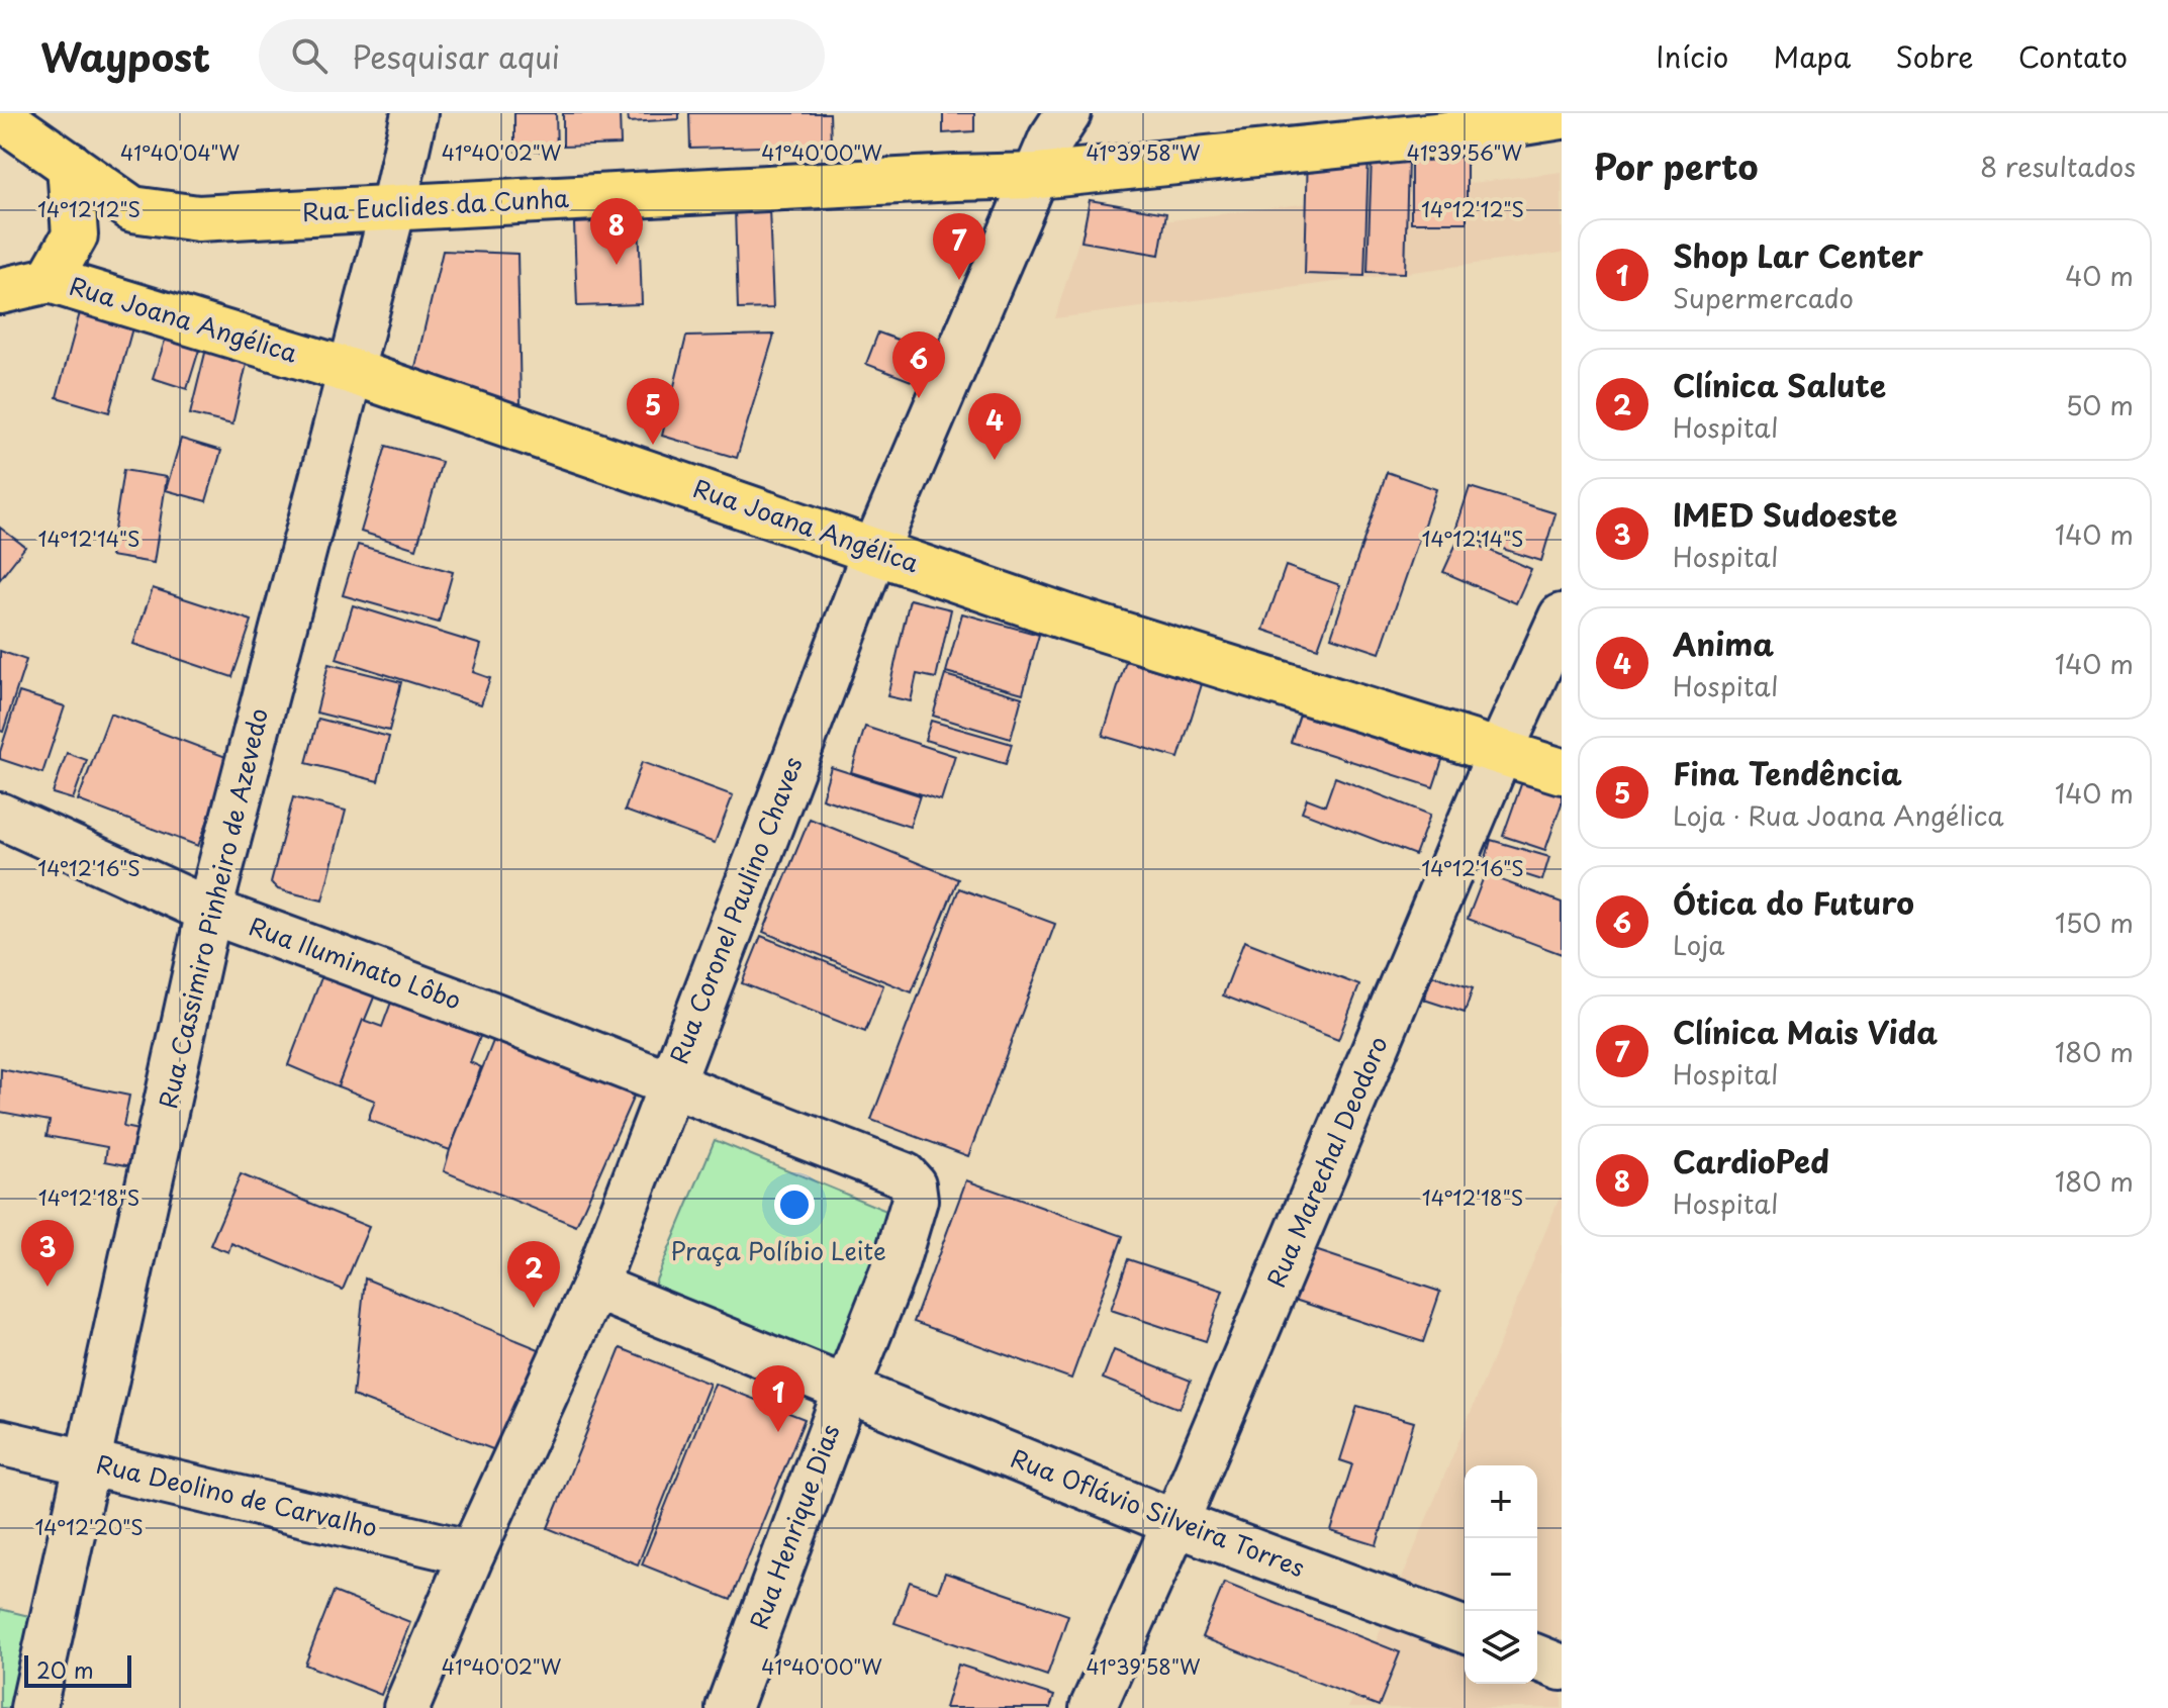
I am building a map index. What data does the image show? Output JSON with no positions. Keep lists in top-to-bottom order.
{
  "streets": {
    "main road": ["Rua Euclides da Cunha", "Rua Joana Angélica"],
    "street": [
      "Rua Cassimiro Pinheiro de Azevedo",
      "Rua Coronel Paulino Chaves",
      "Rua Iluminato Lôbo",
      "Rua Marechal Deodoro",
      "Rua Deolino de Carvalho",
      "Rua Oflávio Silveira Torres",
      "Rua Henrique Dias"
    ]
  },
  "crossings": [
    ["Rua Euclides da Cunha", "Rua Cassimiro Pinheiro de Azevedo"],
    ["Rua Euclides da Cunha", "Rua Coronel Paulino Chaves"],
    ["Rua Joana Angélica", "Rua Cassimiro Pinheiro de Azevedo"],
    ["Rua Joana Angélica", "Rua Coronel Paulino Chaves"],
    ["Rua Joana Angélica", "Rua Marechal Deodoro"],
    ["Rua Cassimiro Pinheiro de Azevedo", "Rua Iluminato Lôbo"],
    ["Rua Cassimiro Pinheiro de Azevedo", "Rua Deolino de Carvalho"],
    ["Rua Coronel Paulino Chaves", "Rua Iluminato Lôbo"],
    ["Rua Coronel Paulino Chaves", "Rua Deolino de Carvalho"],
    ["Rua Marechal Deodoro", "Rua Oflávio Silveira Torres"],
    ["Rua Oflávio Silveira Torres", "Rua Henrique Dias"]
  ],
  "parks": ["Praça Políbio Leite"],
  "scale_bar": "20 m",
  "page": {
    "header": "Waypost",
    "search": "Pesquisar aqui",
    "nav": [
      "Início",
      "Mapa",
      "Sobre",
      "Contato"
    ],
    "heading": ["Por perto", "8 resultados"],
    "pins": [
      "8",
      "7",
      "6",
      "5",
      "4",
      "3",
      "2",
      "1"
    ],
    "list": [
      {
        "mark": "1",
        "name": "Shop Lar Center",
        "note": "Supermercado",
        "value": "40 m"
      },
      {
        "mark": "2",
        "name": "Clínica Salute",
        "note": "Hospital",
        "value": "50 m"
      },
      {
        "mark": "3",
        "name": "IMED Sudoeste",
        "note": "Hospital",
        "value": "140 m"
      },
      {
        "mark": "4",
        "name": "Anima",
        "note": "Hospital",
        "value": "140 m"
      },
      {
        "mark": "5",
        "name": "Fina Tendência",
        "note": "Loja · Rua Joana Angélica",
        "value": "140 m"
      },
      {
        "mark": "6",
        "name": "Ótica do Futuro",
        "note": "Loja",
        "value": "150 m"
      },
      {
        "mark": "7",
        "name": "Clínica Mais Vida",
        "note": "Hospital",
        "value": "180 m"
      },
      {
        "mark": "8",
        "name": "CardioPed",
        "note": "Hospital",
        "value": "180 m"
      }
    ],
    "map_buttons": ["+", "−"],
    "scale": "20 m"
  },
  "coordinates": [
    "41°40'04\"W",
    "41°40'02\"W",
    "41°40'00\"W",
    "41°39'58\"W",
    "41°39'56\"W",
    "14°12'12\"S",
    "14°12'14\"S",
    "14°12'16\"S",
    "14°12'18\"S",
    "14°12'20\"S"
  ]
}
